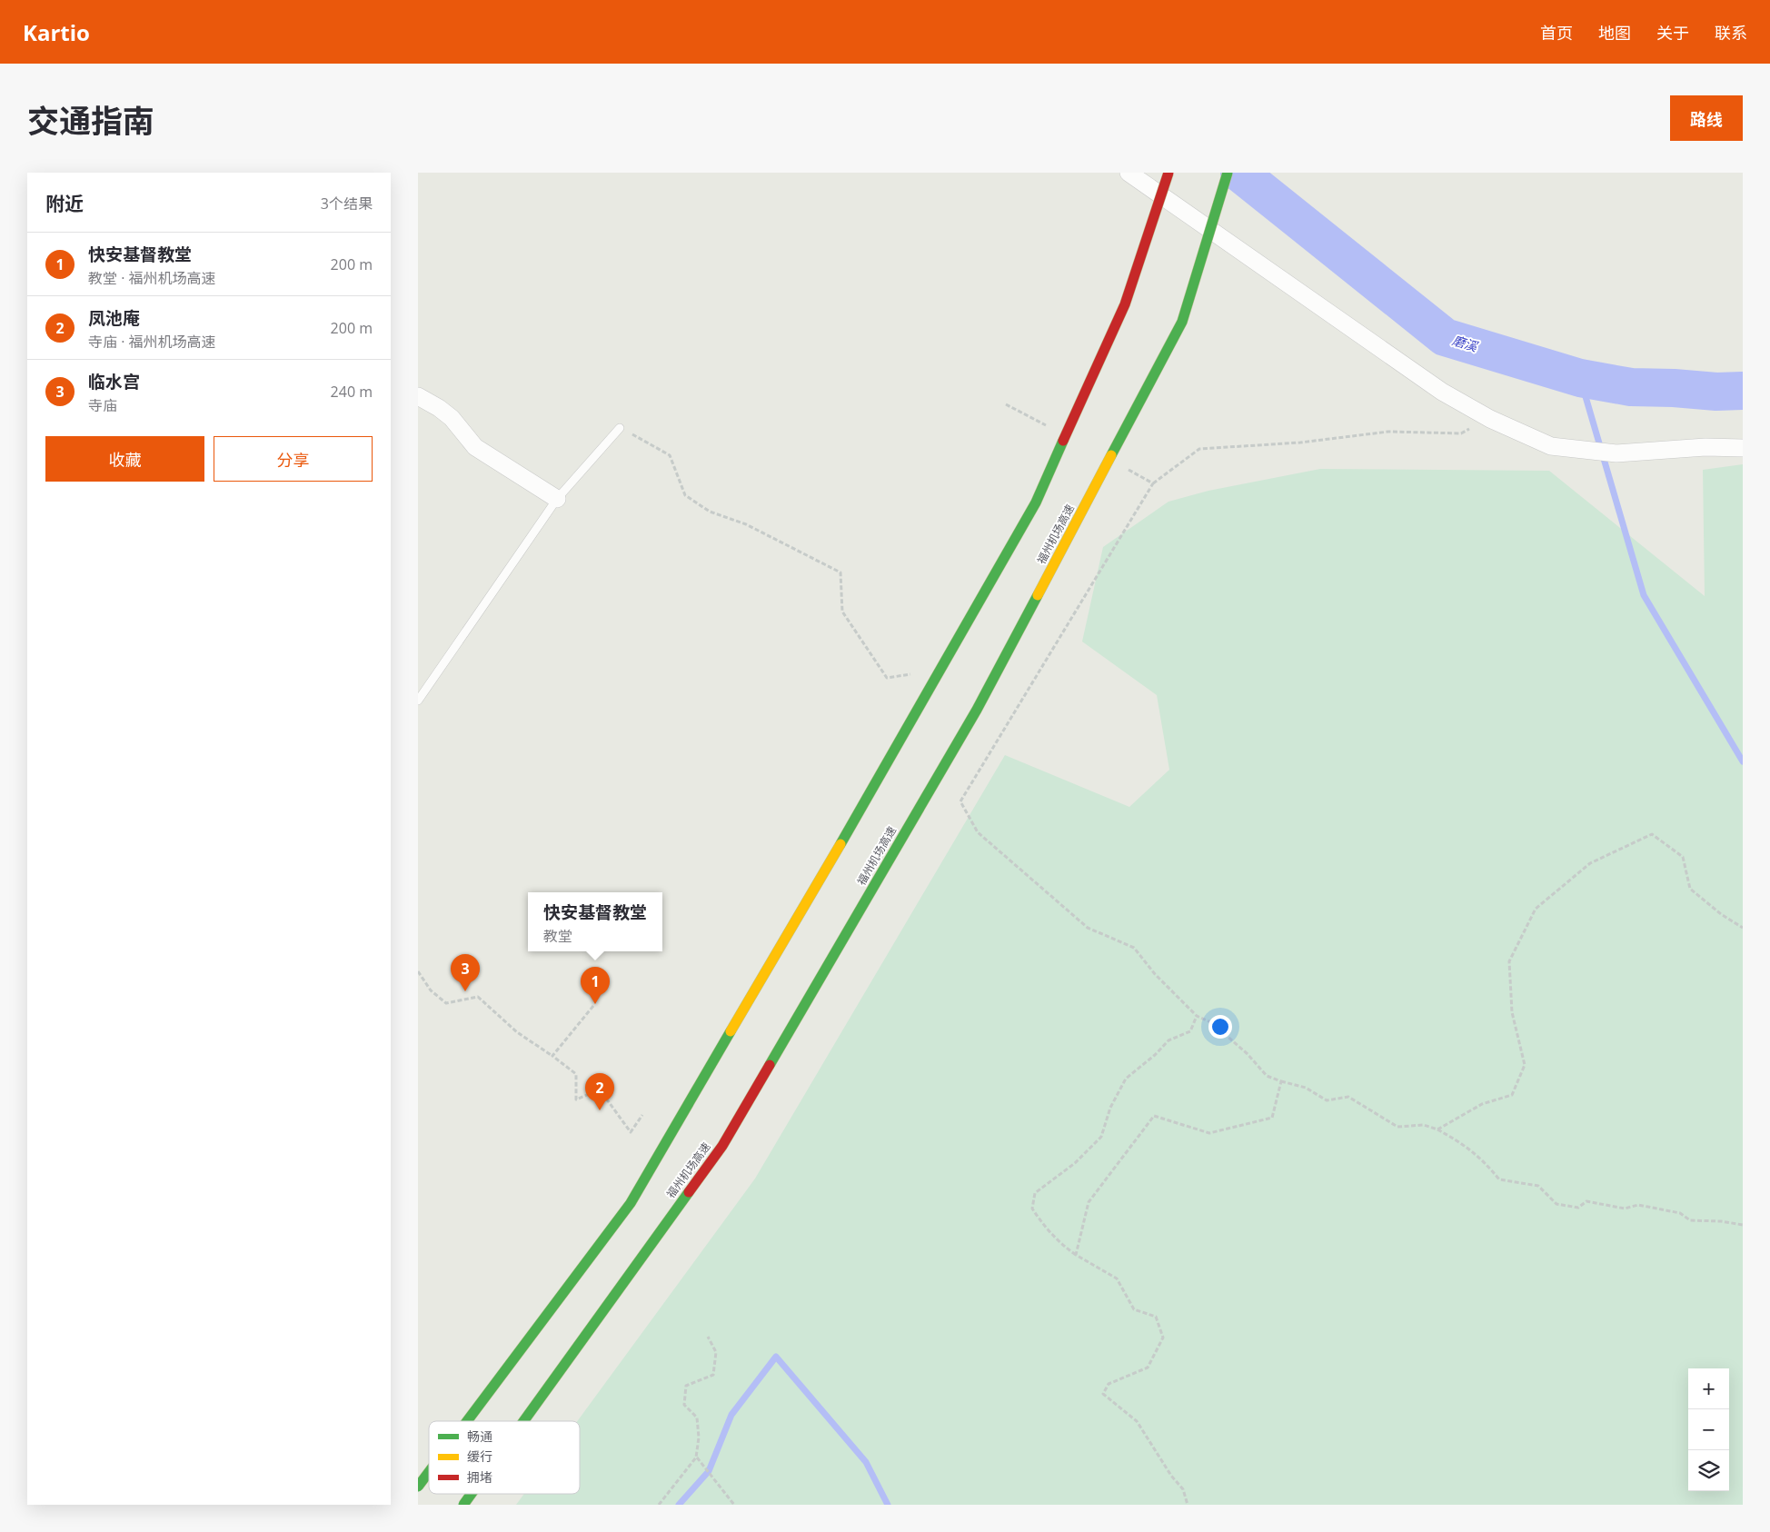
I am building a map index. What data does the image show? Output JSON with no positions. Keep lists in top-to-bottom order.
{
  "streets": {
    "highway": ["福州机场高速"]
  },
  "water": ["磨溪"],
  "legend": ["畅通", "缓行", "拥堵"],
  "page": {
    "header": "Kartio",
    "nav": [
      "首页",
      "地图",
      "关于",
      "联系"
    ],
    "title": "交通指南",
    "buttons": [
      "路线",
      ["收藏", "分享"]
    ],
    "heading": ["附近", "3个结果"],
    "list": [
      {
        "mark": "1",
        "name": "快安基督教堂",
        "note": "教堂 · 福州机场高速",
        "value": "200 m"
      },
      {
        "mark": "2",
        "name": "凤池庵",
        "note": "寺庙 · 福州机场高速",
        "value": "200 m"
      },
      {
        "mark": "3",
        "name": "临水宫",
        "note": "寺庙",
        "value": "240 m"
      }
    ],
    "popup": ["快安基督教堂", "教堂"],
    "pins": ["3", "1", "2"],
    "map_buttons": ["+", "−"]
  }
}
